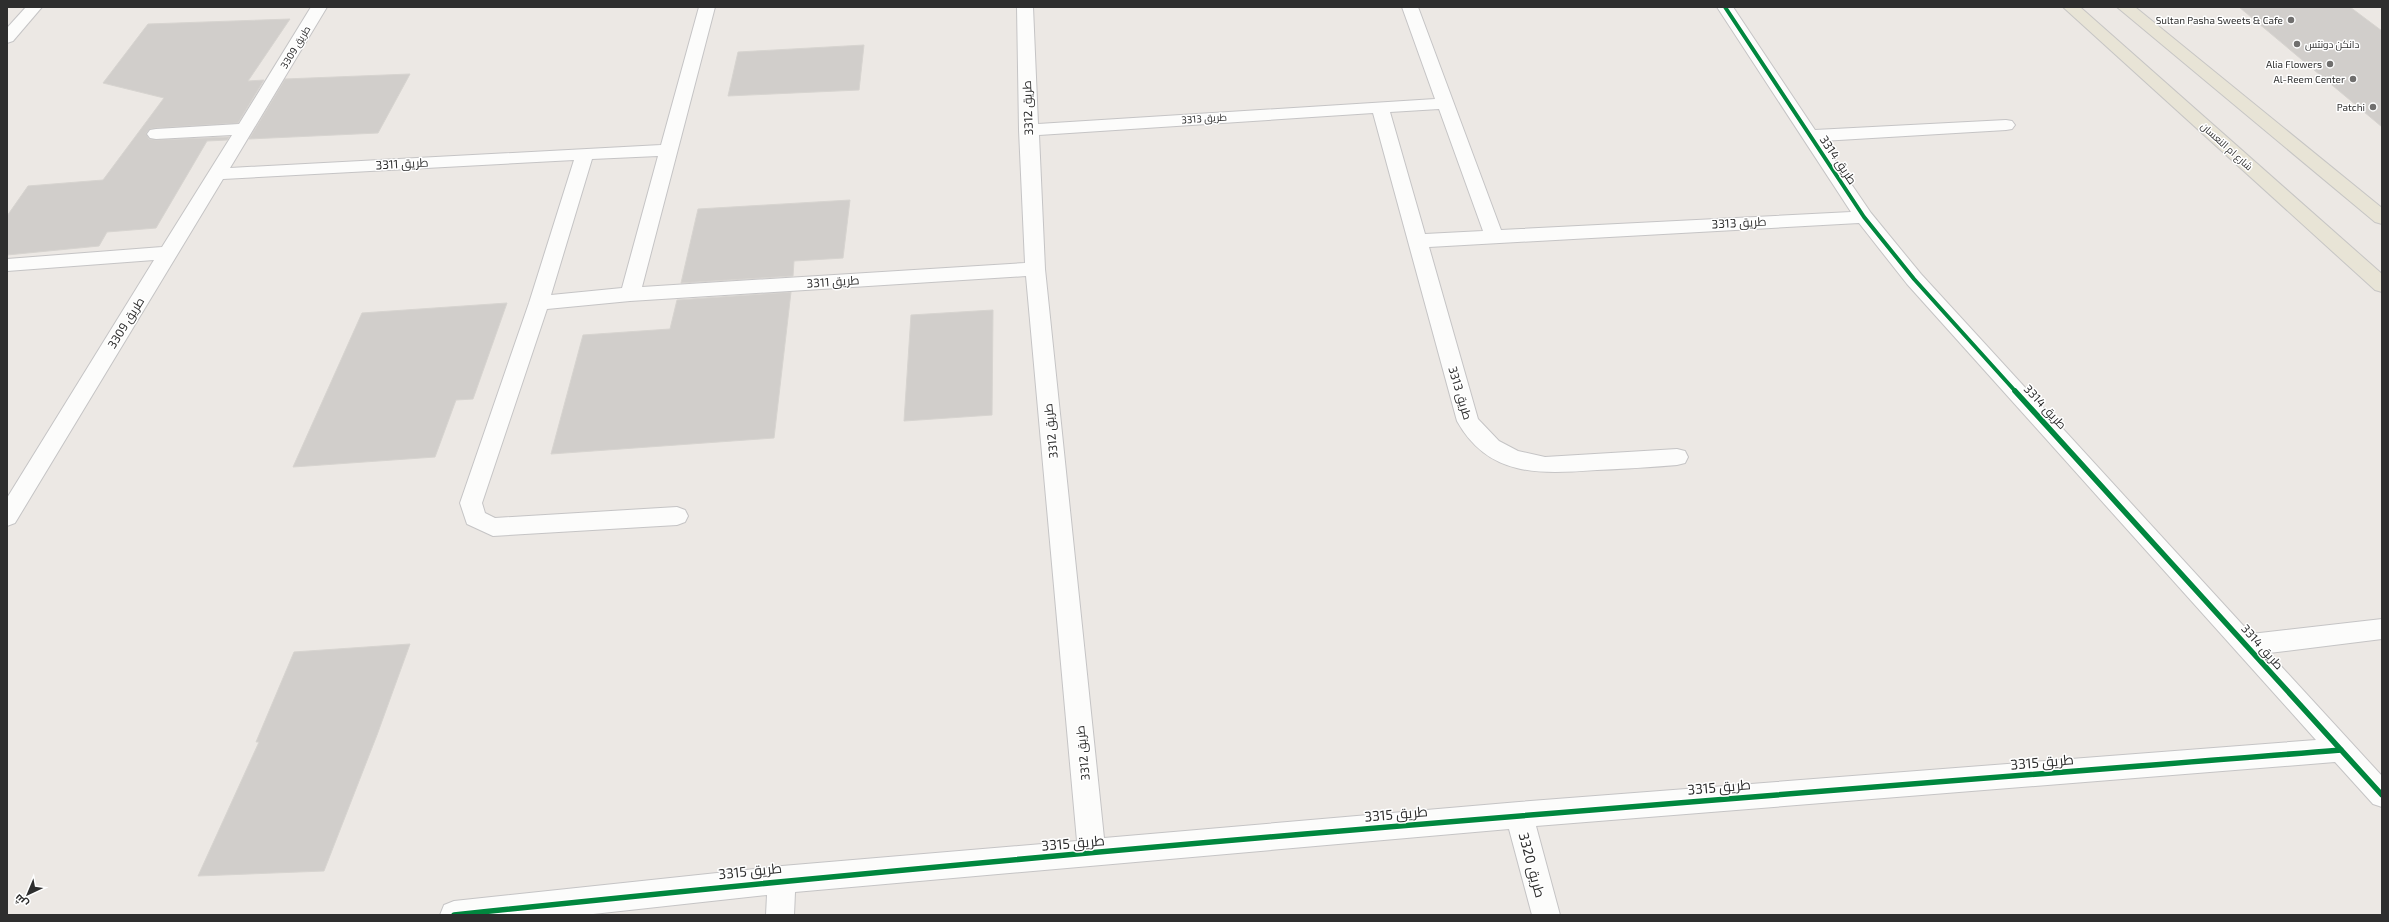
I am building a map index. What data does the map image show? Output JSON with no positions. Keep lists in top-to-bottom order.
{
  "streets": {
    "main road": ["شارع ام النعسان"],
    "street": [
      "طريق 3309",
      "طريق 3312",
      "طريق 3313",
      "طريق 3314",
      "طريق 3311",
      "طريق 3315",
      "طريق 3320"
    ]
  },
  "crossings": [
    ["طريق 3309", "طريق 3311"],
    ["طريق 3312", "طريق 3313"],
    ["طريق 3312", "طريق 3311"],
    ["طريق 3312", "طريق 3315"],
    ["طريق 3313", "طريق 3314"],
    ["طريق 3314", "طريق 3315"],
    ["طريق 3315", "طريق 3320"]
  ],
  "places": [
    "Sultan Pasha Sweets & Cafe",
    "دانكن دونتس",
    "Alia Flowers",
    "Al-Reem Center",
    "Patchi"
  ],
  "north": "bottom left"
}
